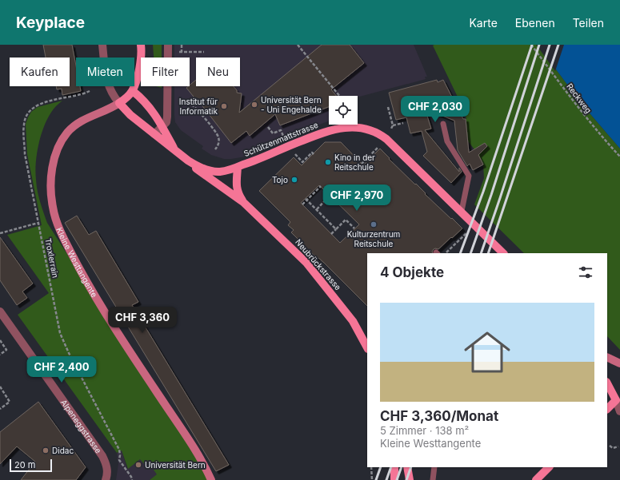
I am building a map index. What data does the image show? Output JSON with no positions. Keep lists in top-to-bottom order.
{
  "streets": {
    "main road": ["Schützenmattstrasse", "Kleine Westtangente", "Neubrückstrasse"],
    "street": ["Alpeneggstrasse"],
    "path": ["Reckweg", "Troxlerrain"]
  },
  "crossings": [
    ["Schützenmattstrasse", "Kleine Westtangente"],
    ["Schützenmattstrasse", "Neubrückstrasse"]
  ],
  "places": [
    "Universität Bern - Uni Engehalde",
    "Institut für Informatik",
    "Kino in der Reitschule",
    "Tojo",
    "Kulturzentrum Reitschule",
    "Didac",
    "Universität Bern"
  ],
  "scale_bar": "20 m",
  "page": {
    "header": "Keyplace",
    "nav": ["Karte", "Ebenen", "Teilen"],
    "chip": [
      "Kaufen",
      "Mieten",
      "Filter",
      "Neu"
    ],
    "price": [
      "CHF 2,030",
      "CHF 2,970",
      "CHF 3,360",
      "CHF 2,400"
    ],
    "heading": "4 Objekte",
    "list": [
      {
        "name": "CHF 3,360/Monat",
        "note": "5 Zimmer · 138 m² · Kleine Westtangente"
      }
    ],
    "scale": "20 m"
  }
}
